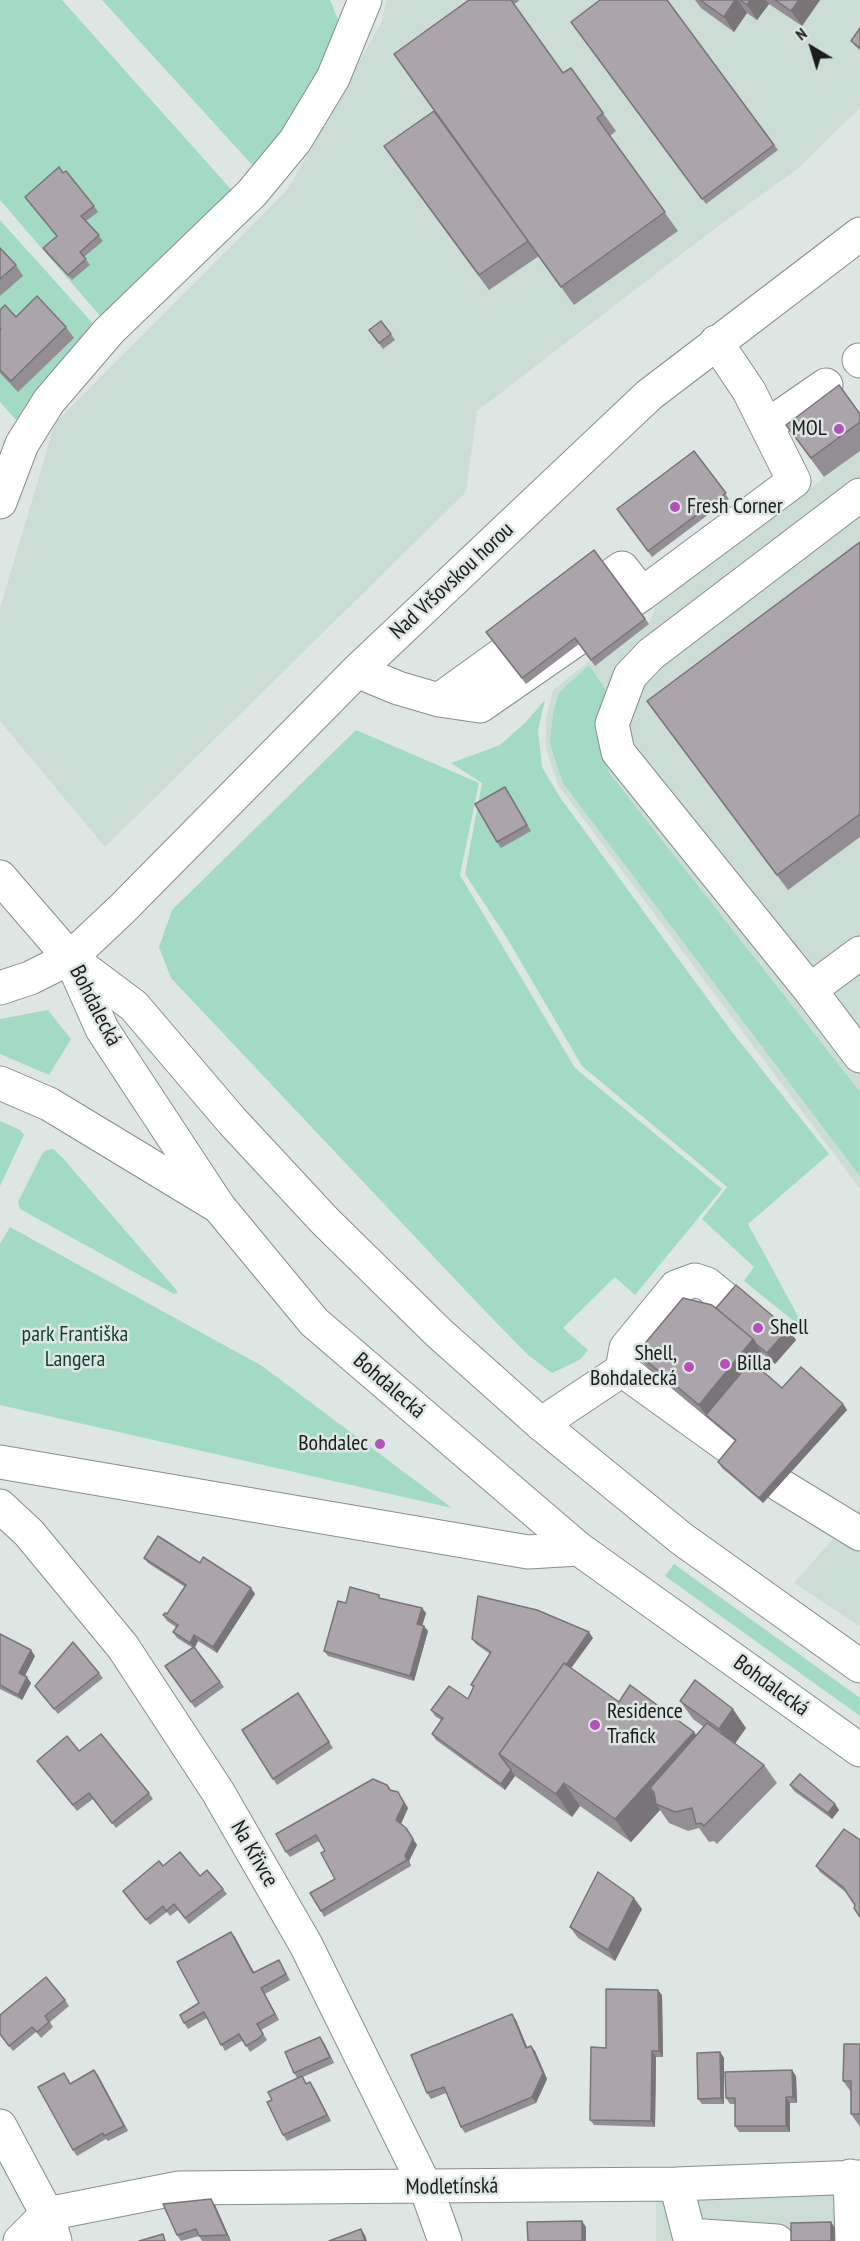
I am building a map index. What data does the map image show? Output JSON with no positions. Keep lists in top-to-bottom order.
{
  "streets": {
    "street": [
      "Nad Vršovskou horou",
      "Bohdalecká",
      "Na Křivce",
      "Modletínská"
    ]
  },
  "crossings": [
    ["Nad Vršovskou horou", "Bohdalecká"],
    ["Na Křivce", "Modletínská"]
  ],
  "parks": ["park Františka Langera"],
  "places": [
    "MOL",
    "Fresh Corner",
    "Shell",
    "Billa",
    "Shell, Bohdalecká",
    "Bohdalec",
    "Residence Trafick"
  ],
  "north": "top left"
}
